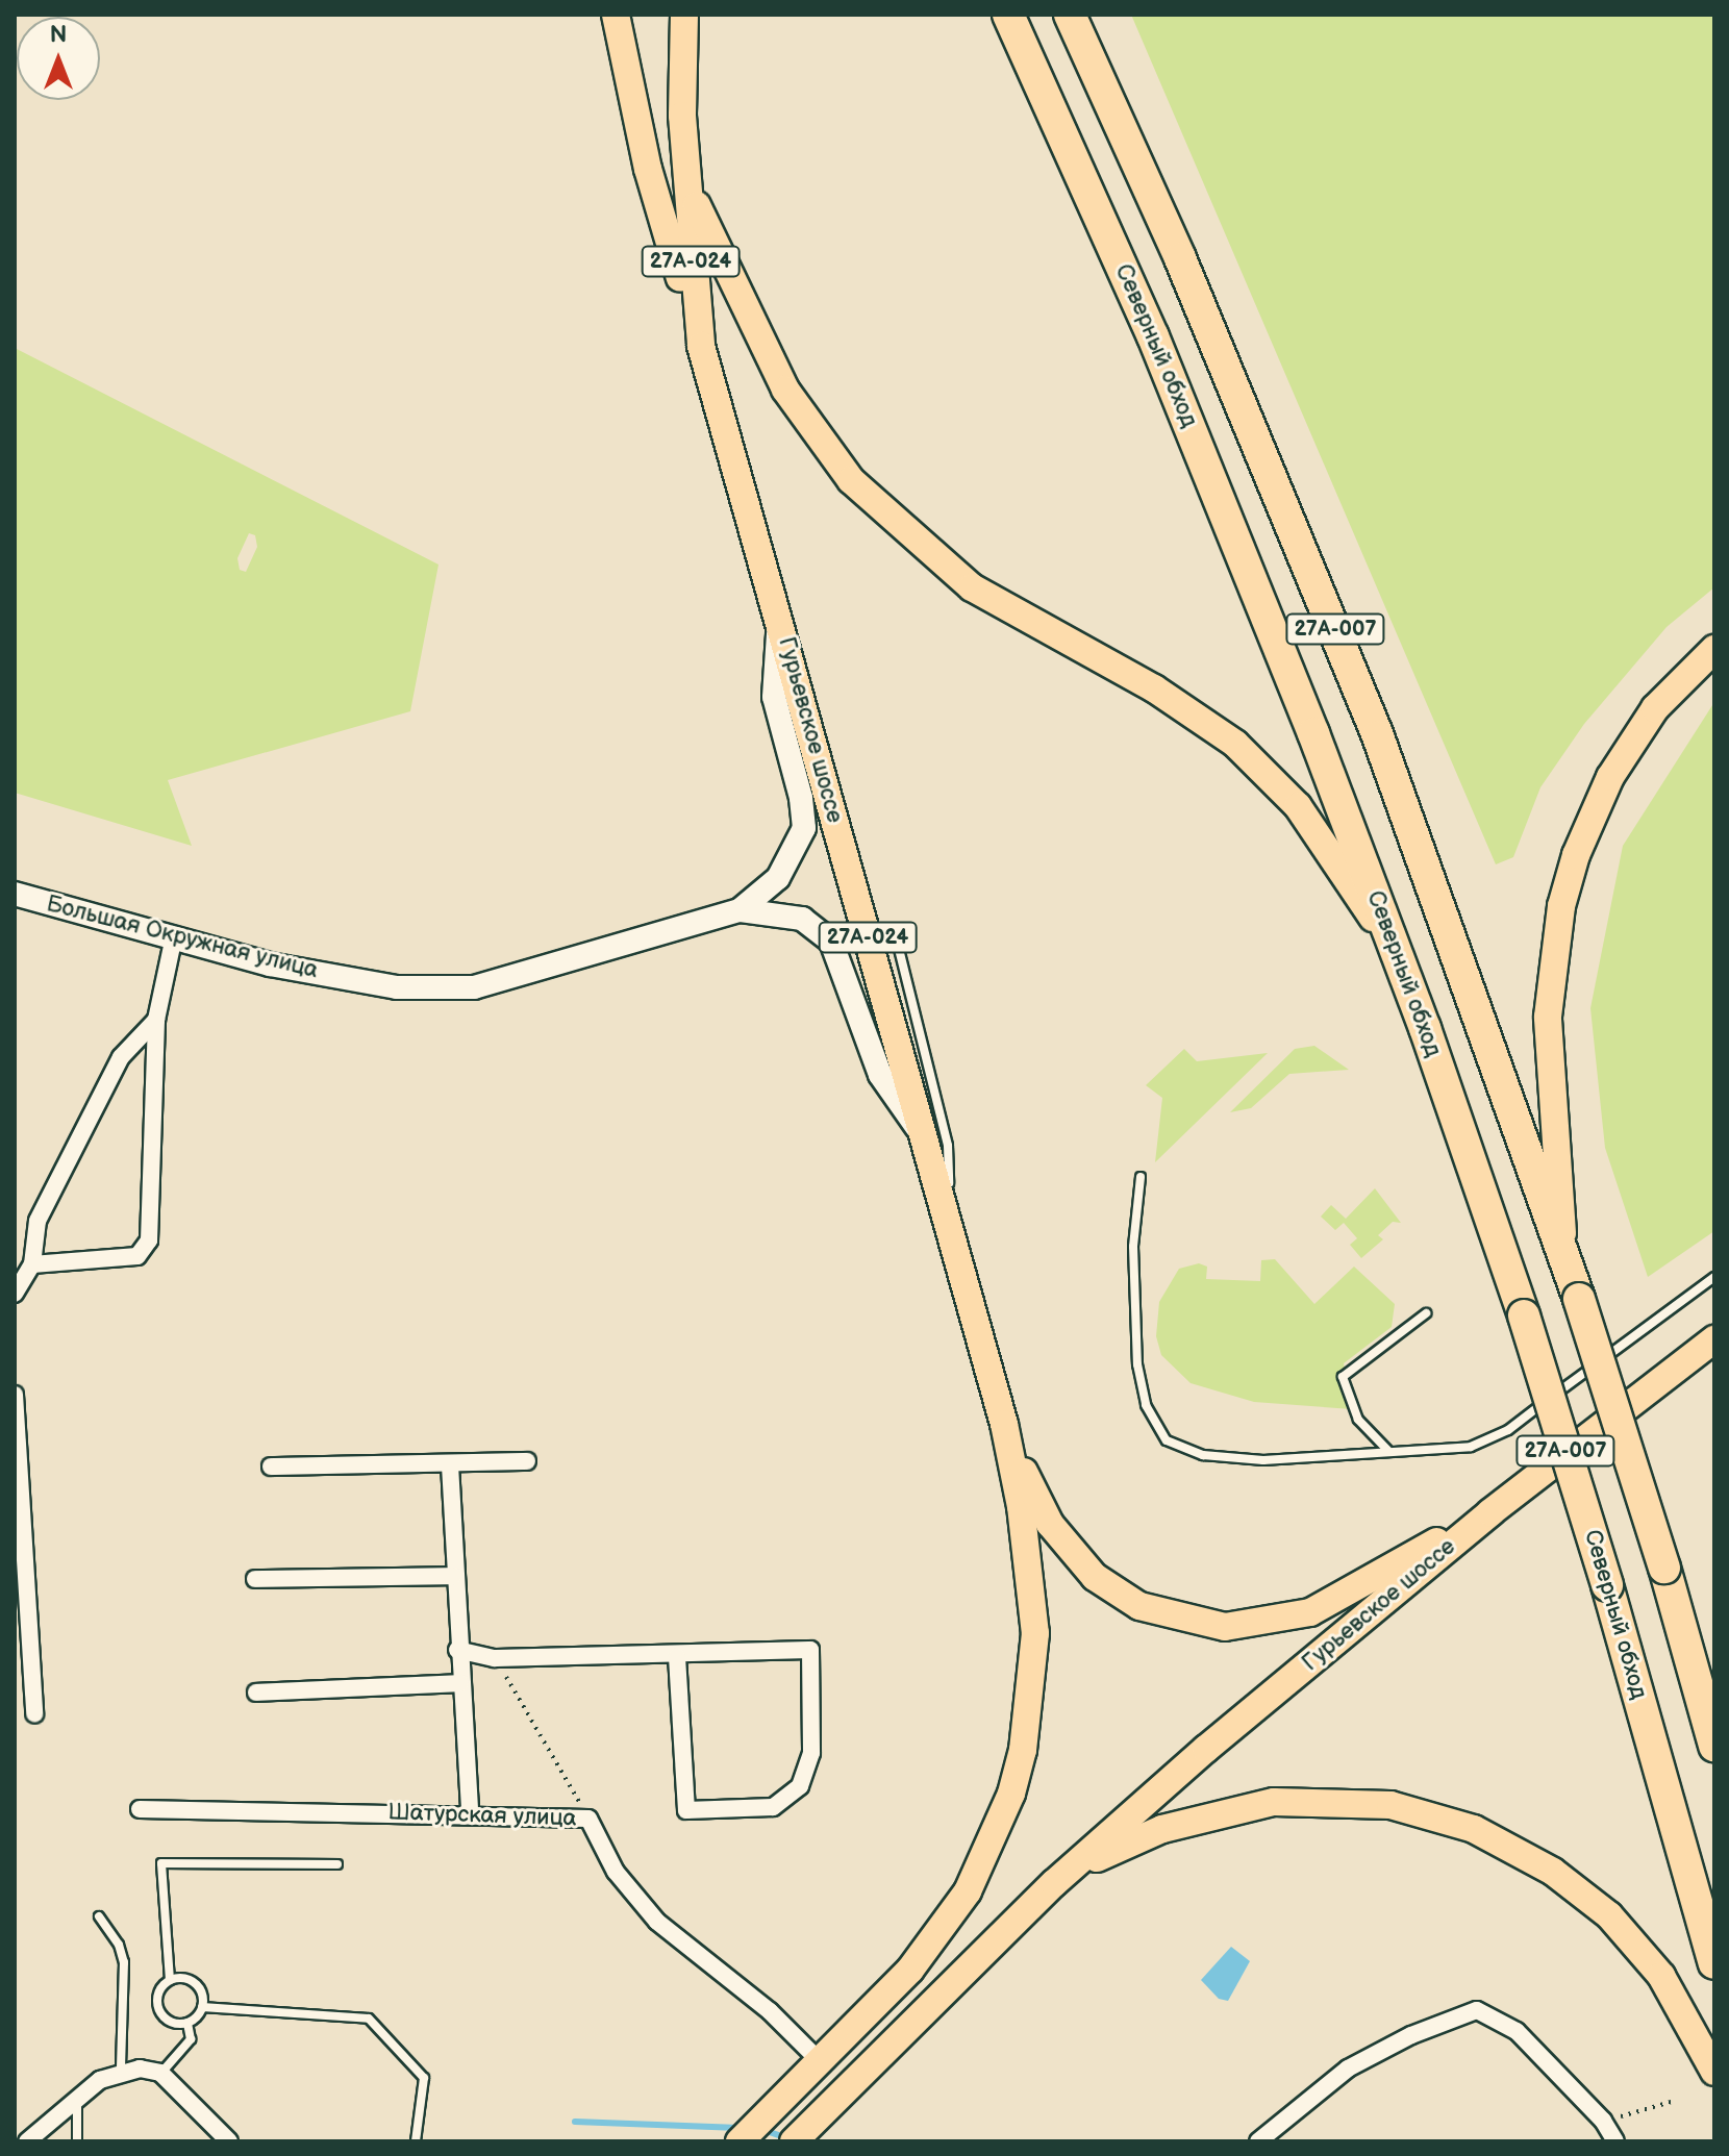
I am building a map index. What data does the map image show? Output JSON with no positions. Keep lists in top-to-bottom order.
{
  "streets": {
    "highway": ["Северный обход", "27А-007"],
    "main road": ["27А-024", "Гурьевское шоссе", "Большая Окружная улица"],
    "street": ["Шатурская улица"]
  },
  "north": "top"
}
